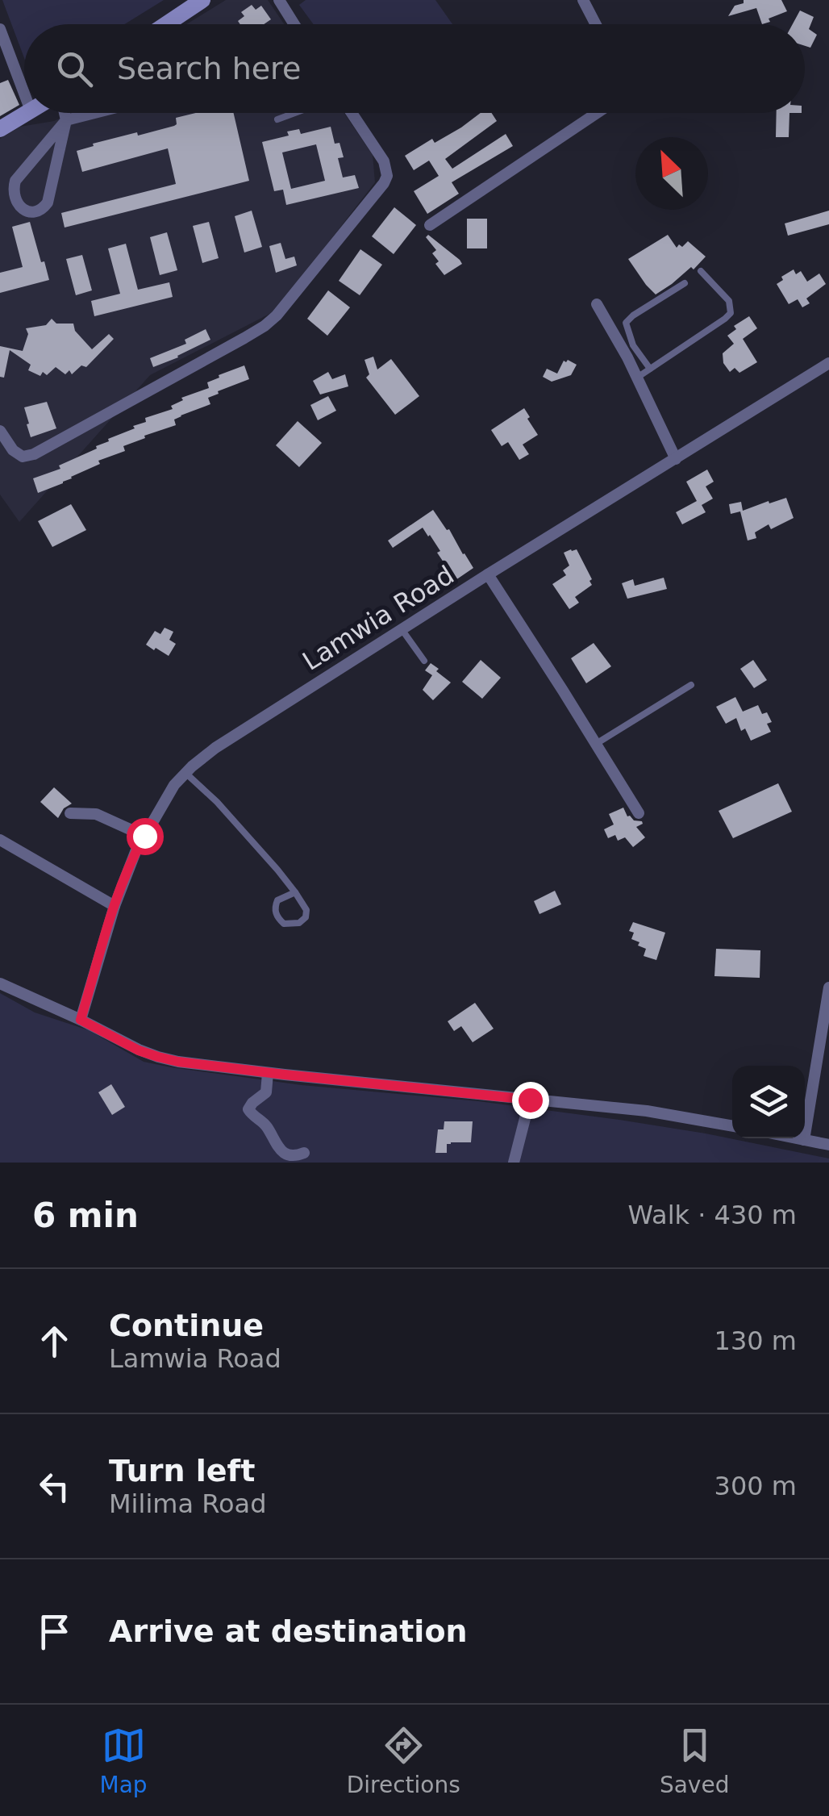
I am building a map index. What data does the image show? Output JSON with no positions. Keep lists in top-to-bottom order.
{
  "streets": {
    "street": ["Lamwia Road"]
  },
  "north": "top left",
  "page": {
    "search": "Search here",
    "heading": ["6 min", "Walk · 430 m"],
    "list": [
      ["Continue", "Lamwia Road", "130 m"],
      ["Turn left", "Milima Road", "300 m"],
      "Arrive at destination"
    ],
    "nav": ["Map", "Directions", "Saved"]
  }
}
